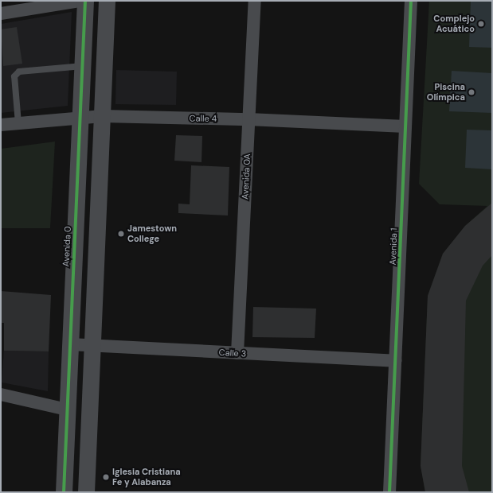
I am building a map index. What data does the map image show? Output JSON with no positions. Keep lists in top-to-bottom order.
{
  "streets": {
    "street": [
      "Calle 4",
      "Avenida 0A",
      "Avenida 0",
      "Avenida 1",
      "Calle 3"
    ]
  },
  "crossings": [
    ["Calle 4", "Avenida 0A"],
    ["Calle 4", "Avenida 0"],
    ["Calle 4", "Avenida 1"],
    ["Avenida 0A", "Calle 3"],
    ["Avenida 0", "Calle 3"],
    ["Avenida 1", "Calle 3"]
  ],
  "places": [
    "Complejo Acuático",
    "Piscina Olímpica",
    "Jamestown College",
    "Iglesia Cristiana Fe y Alabanza"
  ]
}
